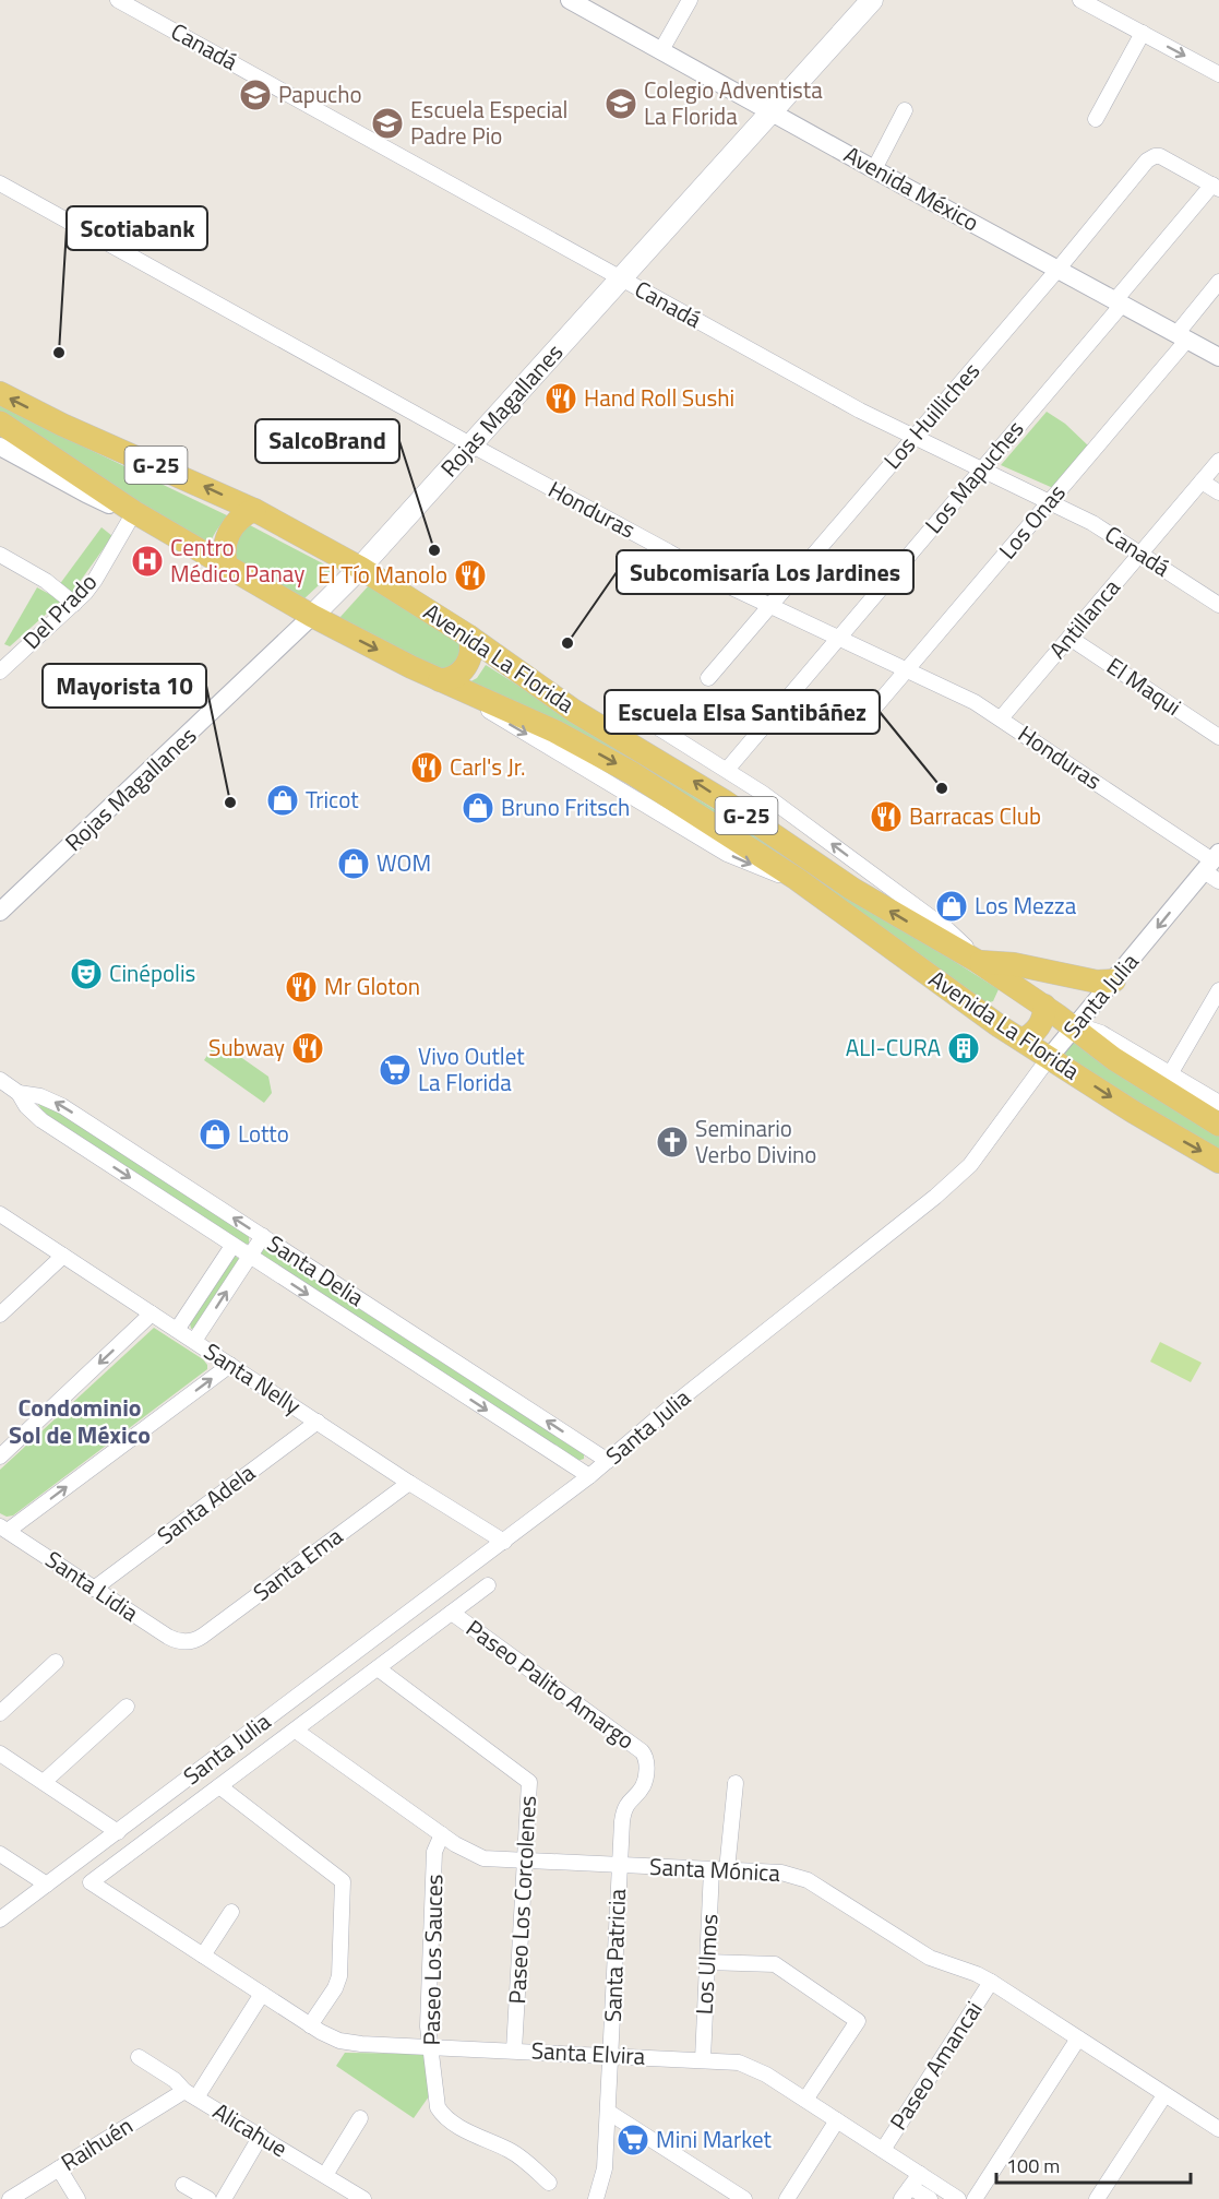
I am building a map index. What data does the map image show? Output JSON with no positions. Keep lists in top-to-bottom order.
{
  "streets": {
    "main road": ["Rojas Magallanes", "G-25", "Avenida La Florida"],
    "street": [
      "Canadá",
      "Avenida México",
      "Los Huilliches",
      "Los Mapuches",
      "Honduras",
      "Los Onas",
      "Del Prado",
      "Antillanca",
      "El Maqui",
      "Santa Julia",
      "Santa Delia",
      "Santa Nelly",
      "Santa Adela",
      "Santa Ema",
      "Santa Lidia",
      "Paseo Palito Amargo",
      "Santa Mónica",
      "Paseo Los Corcolenes",
      "Santa Patricia",
      "Paseo Los Sauces",
      "Los Ulmos",
      "Santa Elvira",
      "Paseo Amancai",
      "Alicahue",
      "Raihuén"
    ]
  },
  "crossings": [
    ["Canadá", "Rojas Magallanes"],
    ["Canadá", "Los Huilliches"],
    ["Canadá", "Los Mapuches"],
    ["Canadá", "Los Onas"],
    ["Canadá", "Antillanca"],
    ["Avenida México", "Rojas Magallanes"],
    ["Avenida México", "Los Huilliches"],
    ["Avenida México", "Los Mapuches"],
    ["Avenida México", "Los Onas"],
    ["Rojas Magallanes", "Honduras"],
    ["Rojas Magallanes", "Avenida La Florida"],
    ["Los Huilliches", "Los Mapuches"],
    ["Los Huilliches", "Honduras"],
    ["Los Mapuches", "Honduras"],
    ["Los Mapuches", "Avenida La Florida"],
    ["Honduras", "Los Onas"],
    ["Honduras", "Antillanca"],
    ["Honduras", "Santa Julia"],
    ["Del Prado", "Avenida La Florida"],
    ["Antillanca", "El Maqui"],
    ["Avenida La Florida", "Santa Julia"],
    ["Santa Julia", "Santa Delia"],
    ["Santa Julia", "Santa Nelly"],
    ["Santa Julia", "Paseo Palito Amargo"],
    ["Santa Julia", "Santa Mónica"],
    ["Santa Julia", "Paseo Los Corcolenes"],
    ["Santa Julia", "Santa Elvira"],
    ["Santa Nelly", "Santa Adela"],
    ["Santa Nelly", "Santa Ema"],
    ["Santa Adela", "Santa Lidia"],
    ["Santa Ema", "Santa Lidia"],
    ["Paseo Palito Amargo", "Santa Patricia"],
    ["Santa Mónica", "Paseo Los Corcolenes"],
    ["Santa Mónica", "Santa Patricia"],
    ["Santa Mónica", "Paseo Los Sauces"],
    ["Santa Mónica", "Los Ulmos"],
    ["Santa Mónica", "Paseo Amancai"],
    ["Paseo Los Corcolenes", "Santa Elvira"],
    ["Santa Patricia", "Santa Elvira"],
    ["Paseo Los Sauces", "Santa Elvira"],
    ["Los Ulmos", "Santa Elvira"],
    ["Santa Elvira", "Paseo Amancai"],
    ["Santa Elvira", "Raihuén"],
    ["Alicahue", "Raihuén"]
  ],
  "districts": ["Condominio Sol de México"],
  "places": {
    "school or university": ["Papucho", "Colegio Adventista La Florida", "Escuela Especial Padre Pio"],
    "other": [
      "Scotiabank",
      "SalcoBrand",
      "Subcomisaría Los Jardines",
      "Escuela Elsa Santibáñez",
      "Mayorista 10"
    ],
    "restaurant": [
      "Hand Roll Sushi",
      "El Tío Manolo",
      "Carl's Jr.",
      "Barracas Club",
      "Mr Gloton",
      "Subway"
    ],
    "hospital": ["Centro Médico Panay"],
    "shop": [
      "Tricot",
      "Bruno Fritsch",
      "WOM",
      "Los Mezza",
      "Lotto"
    ],
    "theatre": ["Cinépolis"],
    "building": ["ALI-CURA"],
    "supermarket": ["Vivo Outlet La Florida", "Mini Market"],
    "church": ["Seminario Verbo Divino"]
  },
  "scale_bar": "100 m"
}
